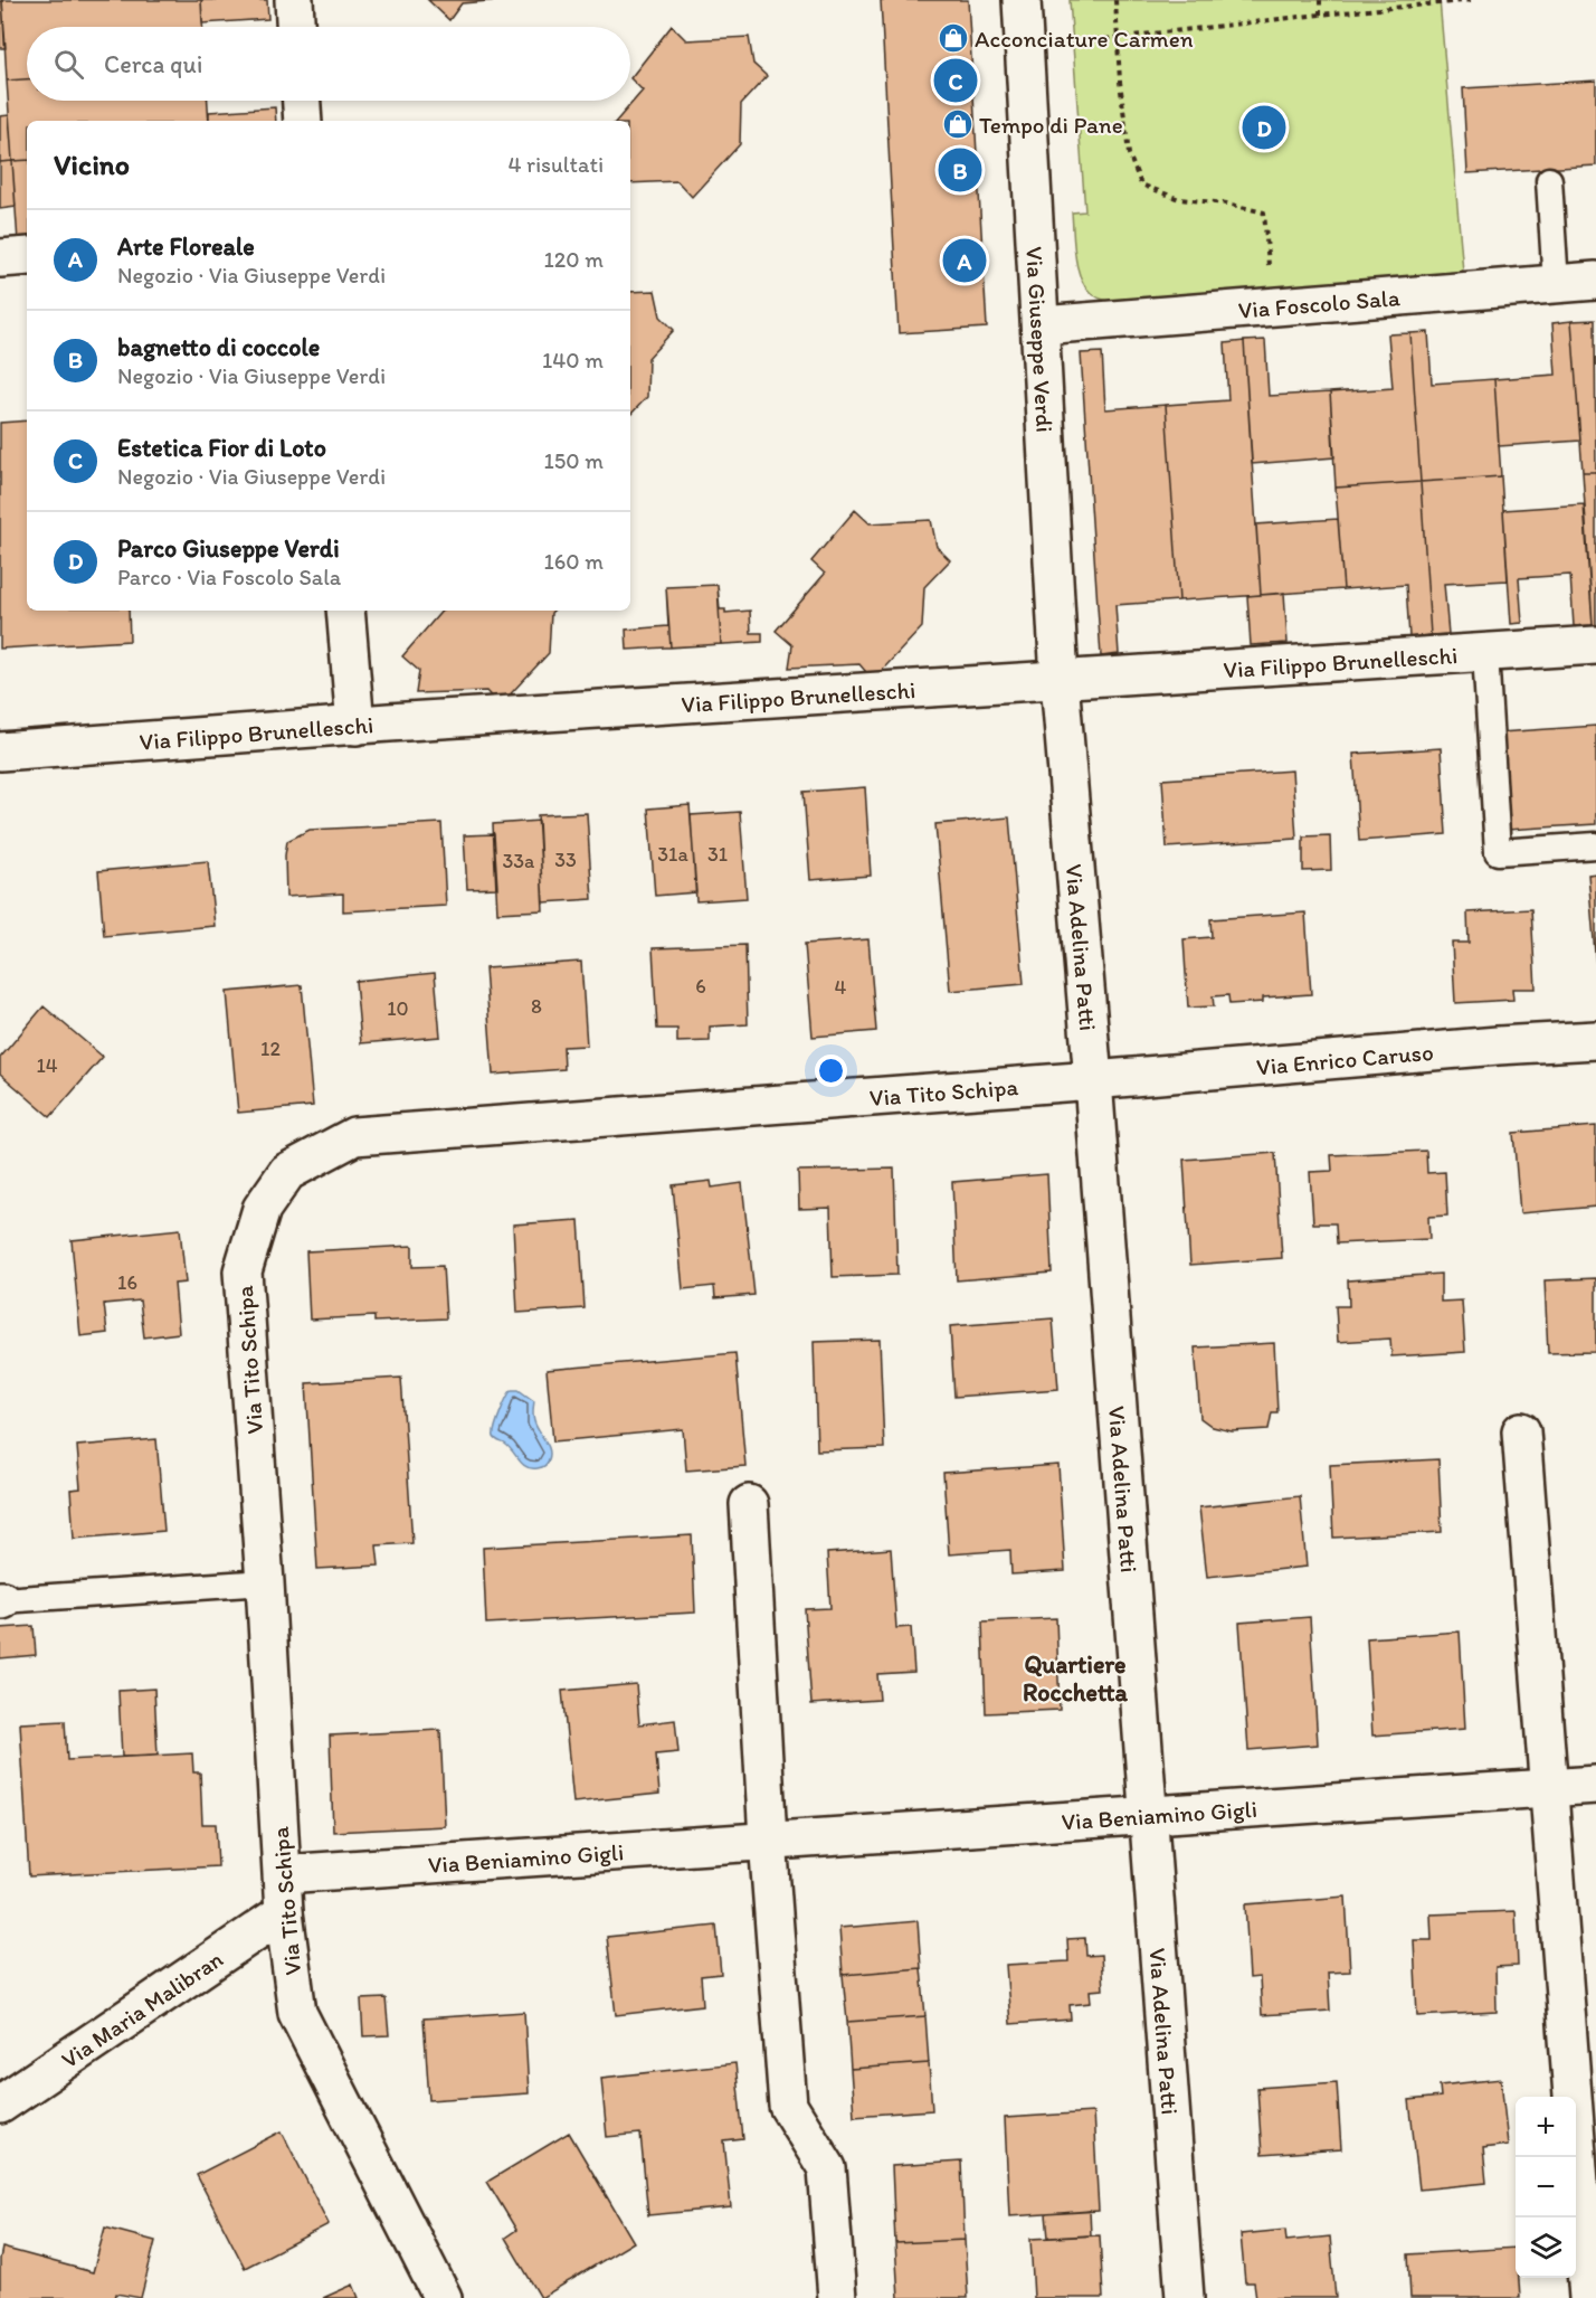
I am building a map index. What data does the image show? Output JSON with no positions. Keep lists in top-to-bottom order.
{
  "streets": {
    "street": [
      "Via Foscolo Sala",
      "Via Giuseppe Verdi",
      "Via Filippo Brunelleschi",
      "Via Adelina Patti",
      "Via Enrico Caruso",
      "Via Tito Schipa",
      "Via Beniamino Gigli",
      "Via Maria Malibran"
    ]
  },
  "crossings": [
    ["Via Foscolo Sala", "Via Giuseppe Verdi"],
    ["Via Giuseppe Verdi", "Via Filippo Brunelleschi"],
    ["Via Giuseppe Verdi", "Via Adelina Patti"],
    ["Via Filippo Brunelleschi", "Via Adelina Patti"],
    ["Via Adelina Patti", "Via Enrico Caruso"],
    ["Via Adelina Patti", "Via Tito Schipa"],
    ["Via Adelina Patti", "Via Beniamino Gigli"],
    ["Via Enrico Caruso", "Via Tito Schipa"],
    ["Via Tito Schipa", "Via Beniamino Gigli"],
    ["Via Tito Schipa", "Via Maria Malibran"]
  ],
  "districts": ["Quartiere Rocchetta"],
  "places": {
    "shop": ["Acconciature Carmen", "Tempo di Pane"]
  },
  "house_numbers": [
    "31a",
    "31",
    "33",
    "33a",
    "6",
    "4",
    "8",
    "10",
    "12",
    "14",
    "16"
  ],
  "page": {
    "search": "Cerca qui",
    "pins": [
      "C",
      "D",
      "B",
      "A"
    ],
    "heading": ["Vicino", "4 risultati"],
    "list": [
      {
        "mark": "A",
        "name": "Arte Floreale",
        "note": "Negozio · Via Giuseppe Verdi",
        "value": "120 m"
      },
      {
        "mark": "B",
        "name": "bagnetto di coccole",
        "note": "Negozio · Via Giuseppe Verdi",
        "value": "140 m"
      },
      {
        "mark": "C",
        "name": "Estetica Fior di Loto",
        "note": "Negozio · Via Giuseppe Verdi",
        "value": "150 m"
      },
      {
        "mark": "D",
        "name": "Parco Giuseppe Verdi",
        "note": "Parco · Via Foscolo Sala",
        "value": "160 m"
      }
    ],
    "map_buttons": ["+", "−"]
  }
}
